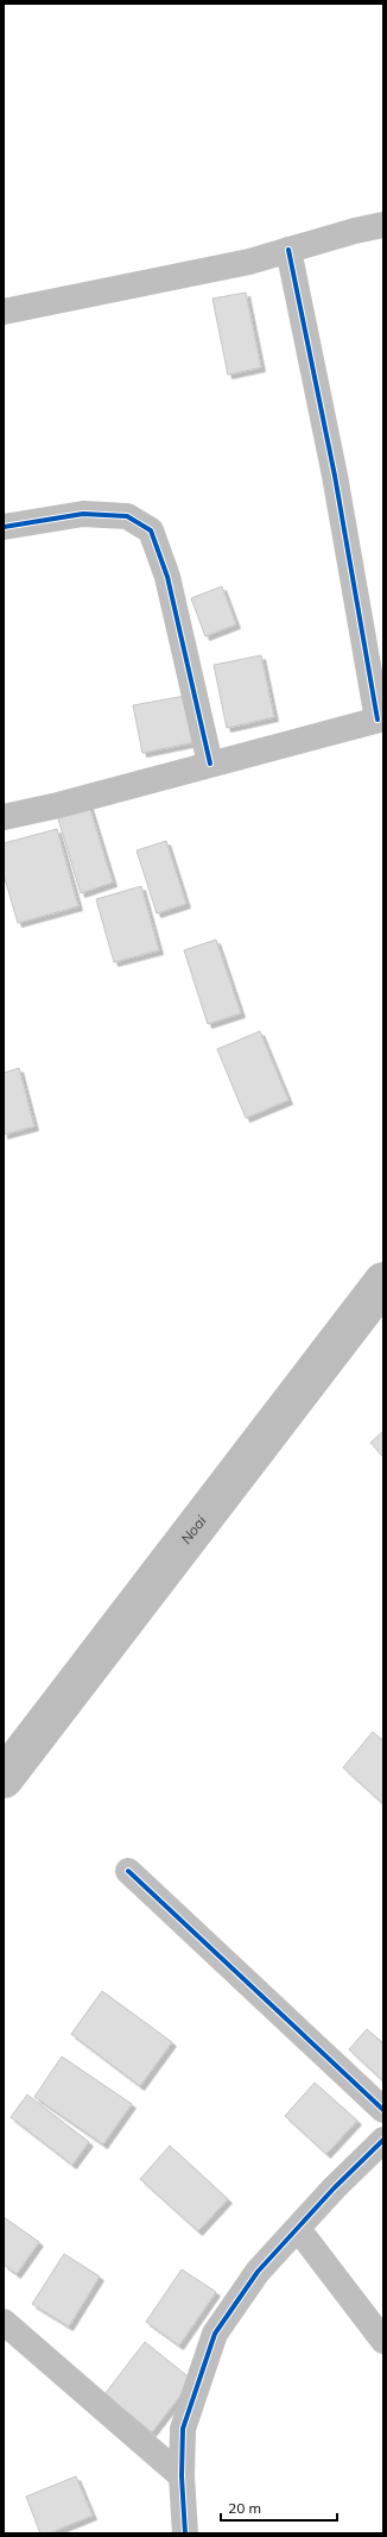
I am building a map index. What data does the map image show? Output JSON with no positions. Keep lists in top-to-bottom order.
{
  "water": ["Noai"],
  "scale_bar": "20 m"
}
